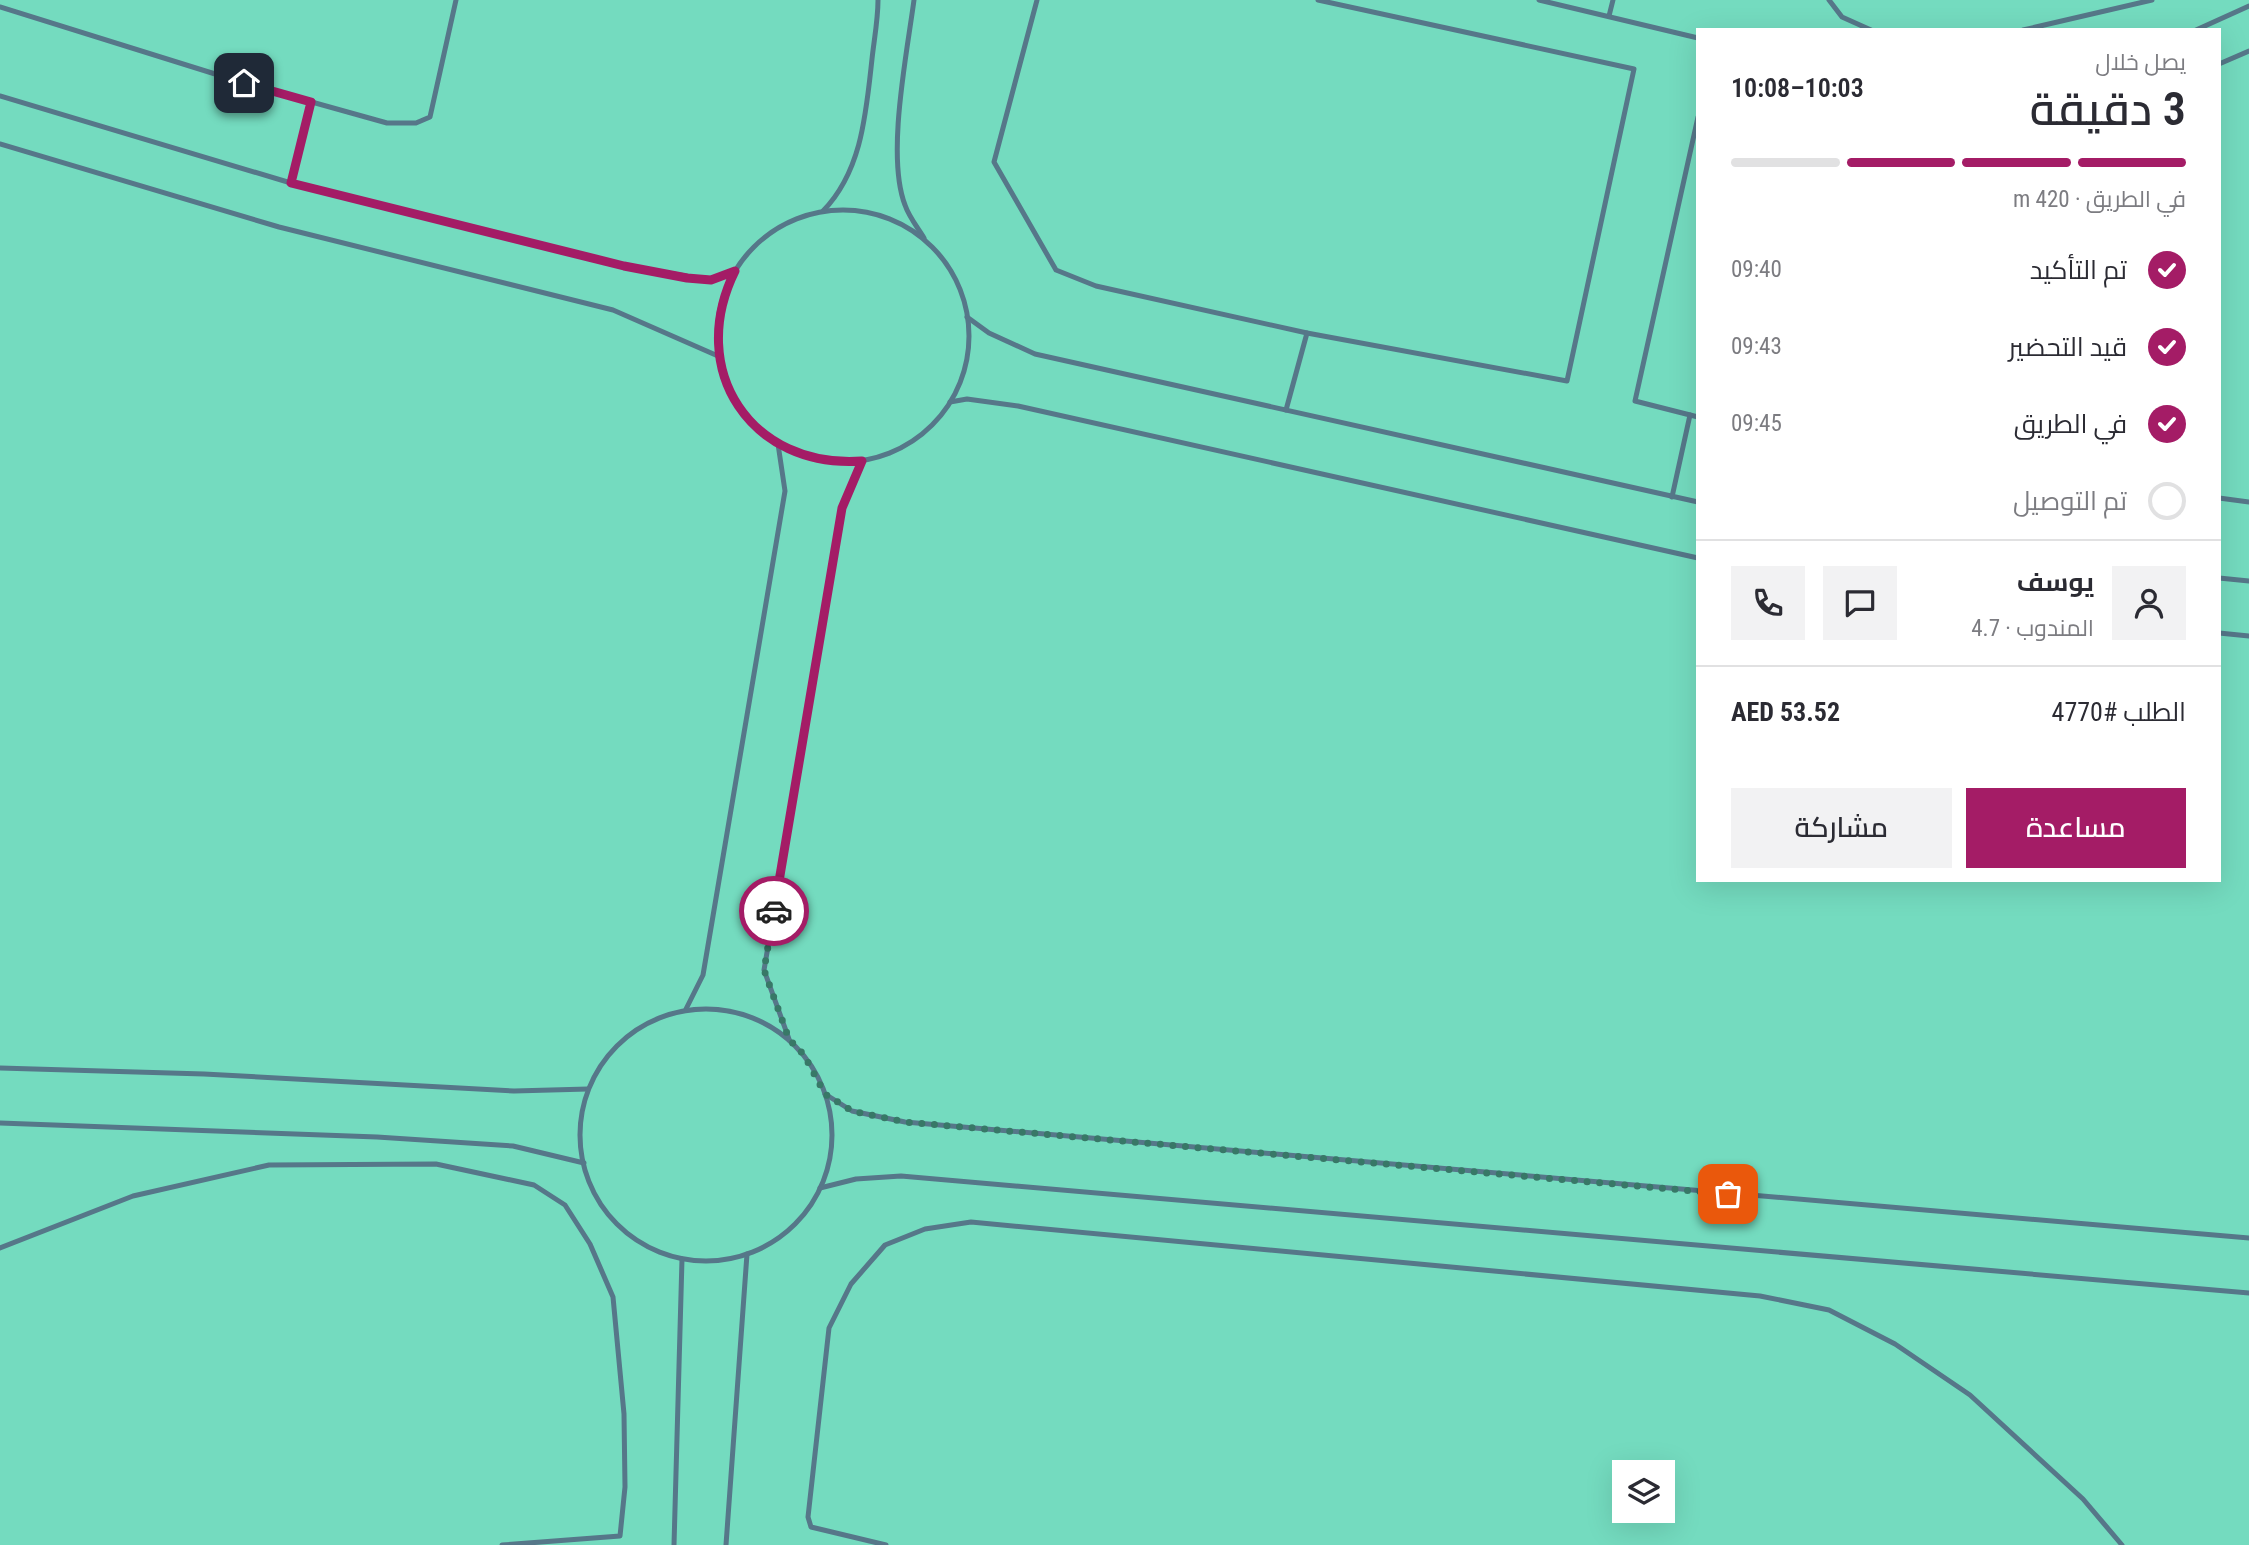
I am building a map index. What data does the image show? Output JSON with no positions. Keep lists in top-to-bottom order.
{
  "page": {
    "heading": ["3 دقيقة", "يصل خلال", "10:03–10:08"],
    "panel": [
      "يوسف",
      "المندوب · 4.7",
      "الطلب #4770",
      "AED 53.52"
    ],
    "bar": "في الطريق · 420 m",
    "list": [
      ["تم التأكيد", "09:40"],
      ["قيد التحضير", "09:43"],
      ["في الطريق", "09:45"],
      "تم التوصيل"
    ],
    "buttons": ["مساعدة", "مشاركة"]
  }
}
